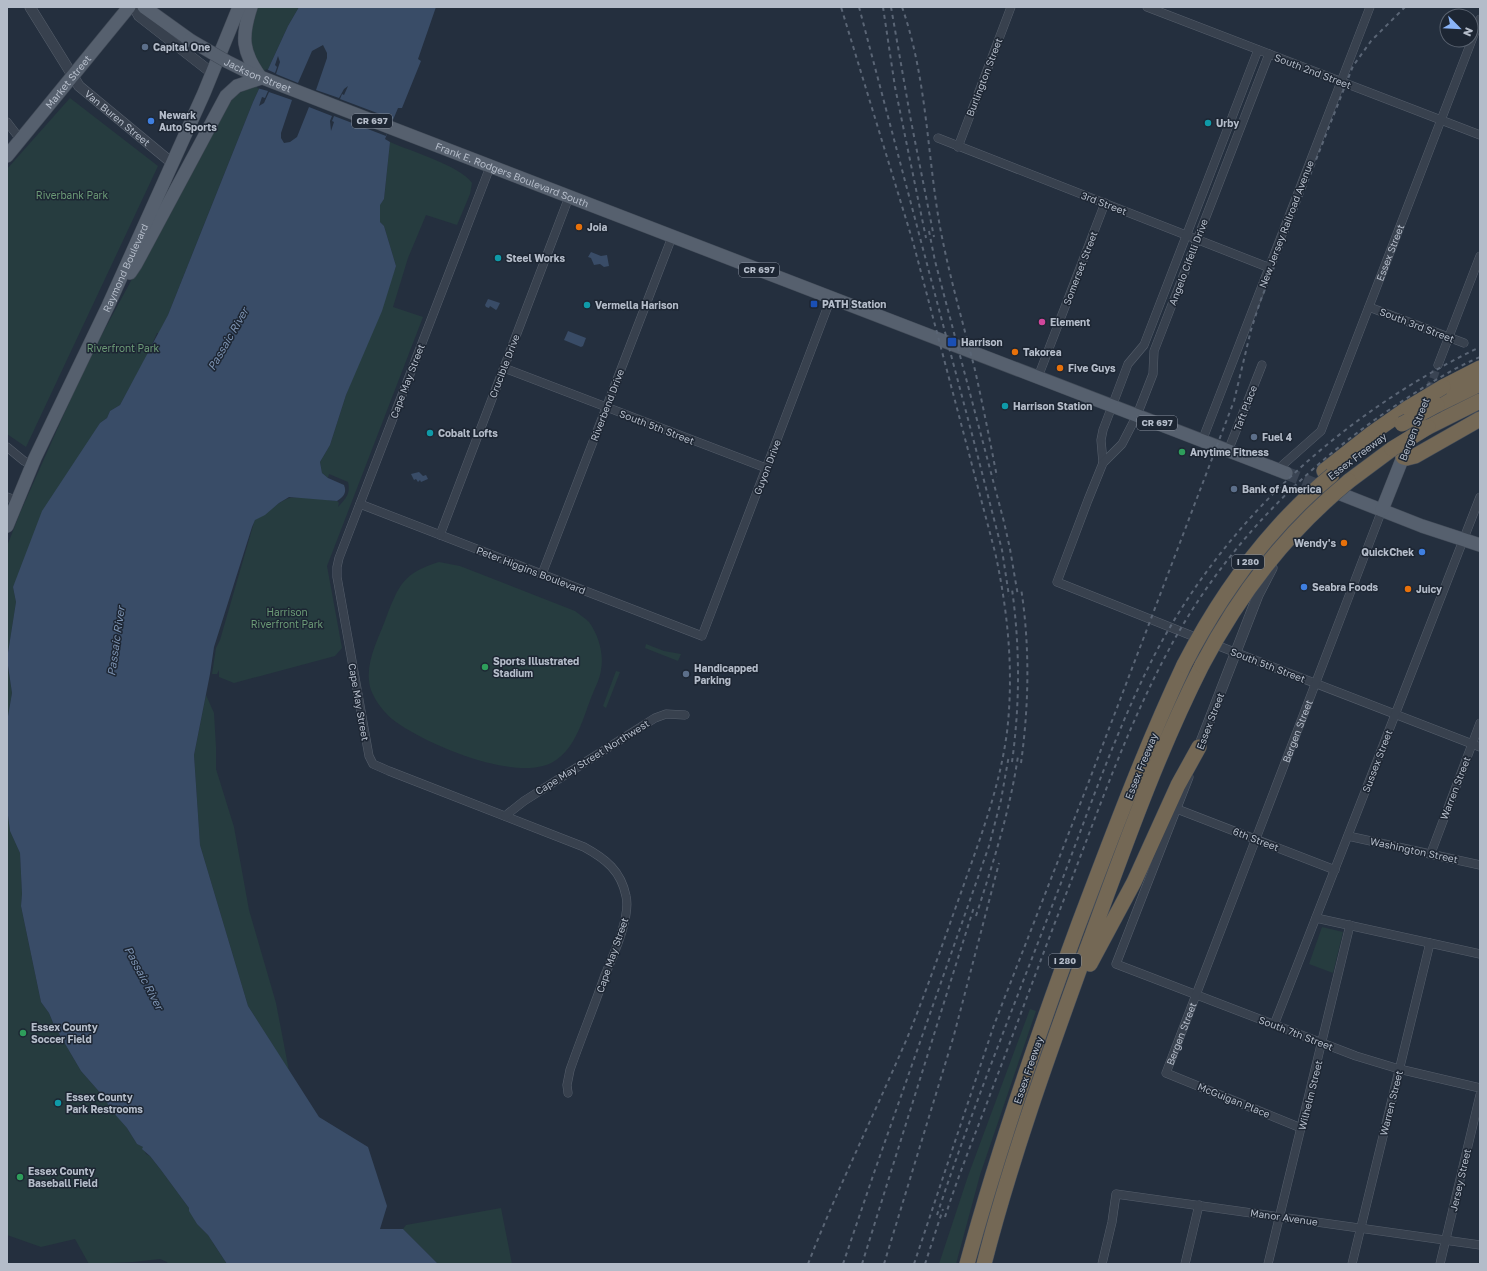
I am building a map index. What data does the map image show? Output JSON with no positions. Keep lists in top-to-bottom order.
{
  "streets": {
    "highway": ["Essex Freeway", "I 280"],
    "main road": [
      "Jackson Street",
      "Market Street",
      "CR 697",
      "Frank E. Rodgers Boulevard South",
      "Raymond Boulevard",
      "Bergen Street"
    ],
    "street": [
      "South 2nd Street",
      "Burlington Street",
      "Van Buren Street",
      "3rd Street",
      "New Jersey Railroad Avenue",
      "Essex Street",
      "Angelo Cifelli Drive",
      "Somerset Street",
      "South 3rd Street",
      "Crucible Drive",
      "Cape May Street",
      "Riverbend Drive",
      "Taft Place",
      "South 5th Street",
      "Guyon Drive",
      "Peter Higgins Boulevard",
      "Cape May Street Northwest",
      "Sussex Street",
      "Warren Street",
      "6th Street",
      "Washington Street",
      "South 7th Street",
      "Wilhelm Street",
      "McGuigan Place",
      "Jersey Street",
      "Manor Avenue"
    ]
  },
  "crossings": [
    ["South 2nd Street", "New Jersey Railroad Avenue"],
    ["South 2nd Street", "Essex Street"],
    ["South 2nd Street", "Angelo Cifelli Drive"],
    ["Jackson Street", "Frank E. Rodgers Boulevard South"],
    ["Jackson Street", "Raymond Boulevard"],
    ["Burlington Street", "3rd Street"],
    ["Market Street", "Van Buren Street"],
    ["Van Buren Street", "Raymond Boulevard"],
    ["CR 697", "Frank E. Rodgers Boulevard South"],
    ["CR 697", "New Jersey Railroad Avenue"],
    ["CR 697", "Essex Street"],
    ["CR 697", "Angelo Cifelli Drive"],
    ["CR 697", "Somerset Street"],
    ["CR 697", "Riverbend Drive"],
    ["CR 697", "Taft Place"],
    ["CR 697", "Guyon Drive"],
    ["Frank E. Rodgers Boulevard South", "Crucible Drive"],
    ["Frank E. Rodgers Boulevard South", "Cape May Street"],
    ["Frank E. Rodgers Boulevard South", "Riverbend Drive"],
    ["3rd Street", "New Jersey Railroad Avenue"],
    ["3rd Street", "Angelo Cifelli Drive"],
    ["3rd Street", "Somerset Street"],
    ["Essex Street", "South 3rd Street"],
    ["Essex Street", "South 5th Street"],
    ["Essex Street", "6th Street"],
    ["Essex Street", "South 7th Street"],
    ["Angelo Cifelli Drive", "South 5th Street"],
    ["Crucible Drive", "South 5th Street"],
    ["Crucible Drive", "Peter Higgins Boulevard"],
    ["Cape May Street", "Peter Higgins Boulevard"],
    ["Cape May Street", "Cape May Street Northwest"],
    ["Riverbend Drive", "South 5th Street"],
    ["Riverbend Drive", "Peter Higgins Boulevard"],
    ["South 5th Street", "Bergen Street"],
    ["South 5th Street", "Guyon Drive"],
    ["South 5th Street", "Sussex Street"],
    ["South 5th Street", "Warren Street"],
    ["Bergen Street", "Essex Freeway"],
    ["Bergen Street", "6th Street"],
    ["Bergen Street", "South 7th Street"],
    ["Bergen Street", "McGuigan Place"],
    ["Guyon Drive", "Peter Higgins Boulevard"],
    ["Sussex Street", "6th Street"],
    ["Sussex Street", "Washington Street"],
    ["Sussex Street", "South 7th Street"],
    ["Warren Street", "Washington Street"],
    ["Warren Street", "South 7th Street"],
    ["Warren Street", "Manor Avenue"],
    ["South 7th Street", "Wilhelm Street"],
    ["Wilhelm Street", "McGuigan Place"],
    ["Wilhelm Street", "Manor Avenue"],
    ["Jersey Street", "Manor Avenue"]
  ],
  "water": ["Passaic River"],
  "parks": ["Riverbank Park", "Riverfront Park", "Harrison Riverfront Park"],
  "places": {
    "other": [
      "Capital One",
      "Newark Auto Sports",
      "Urby",
      "Joia",
      "Steel Works",
      "Vermella Harison",
      "Element",
      "Takorea",
      "Five Guys",
      "Harrison Station",
      "Cobalt Lofts",
      "Fuel 4",
      "Anytime Fitness",
      "Bank of America",
      "Wendy's",
      "QuickChek",
      "Seabra Foods",
      "Juicy",
      "Sports Illustrated Stadium",
      "Handicapped Parking",
      "Essex County Soccer Field",
      "Essex County Park Restrooms",
      "Essex County Baseball Field"
    ],
    "transit": ["PATH Station", "Harrison"]
  },
  "north": "bottom right"
}
